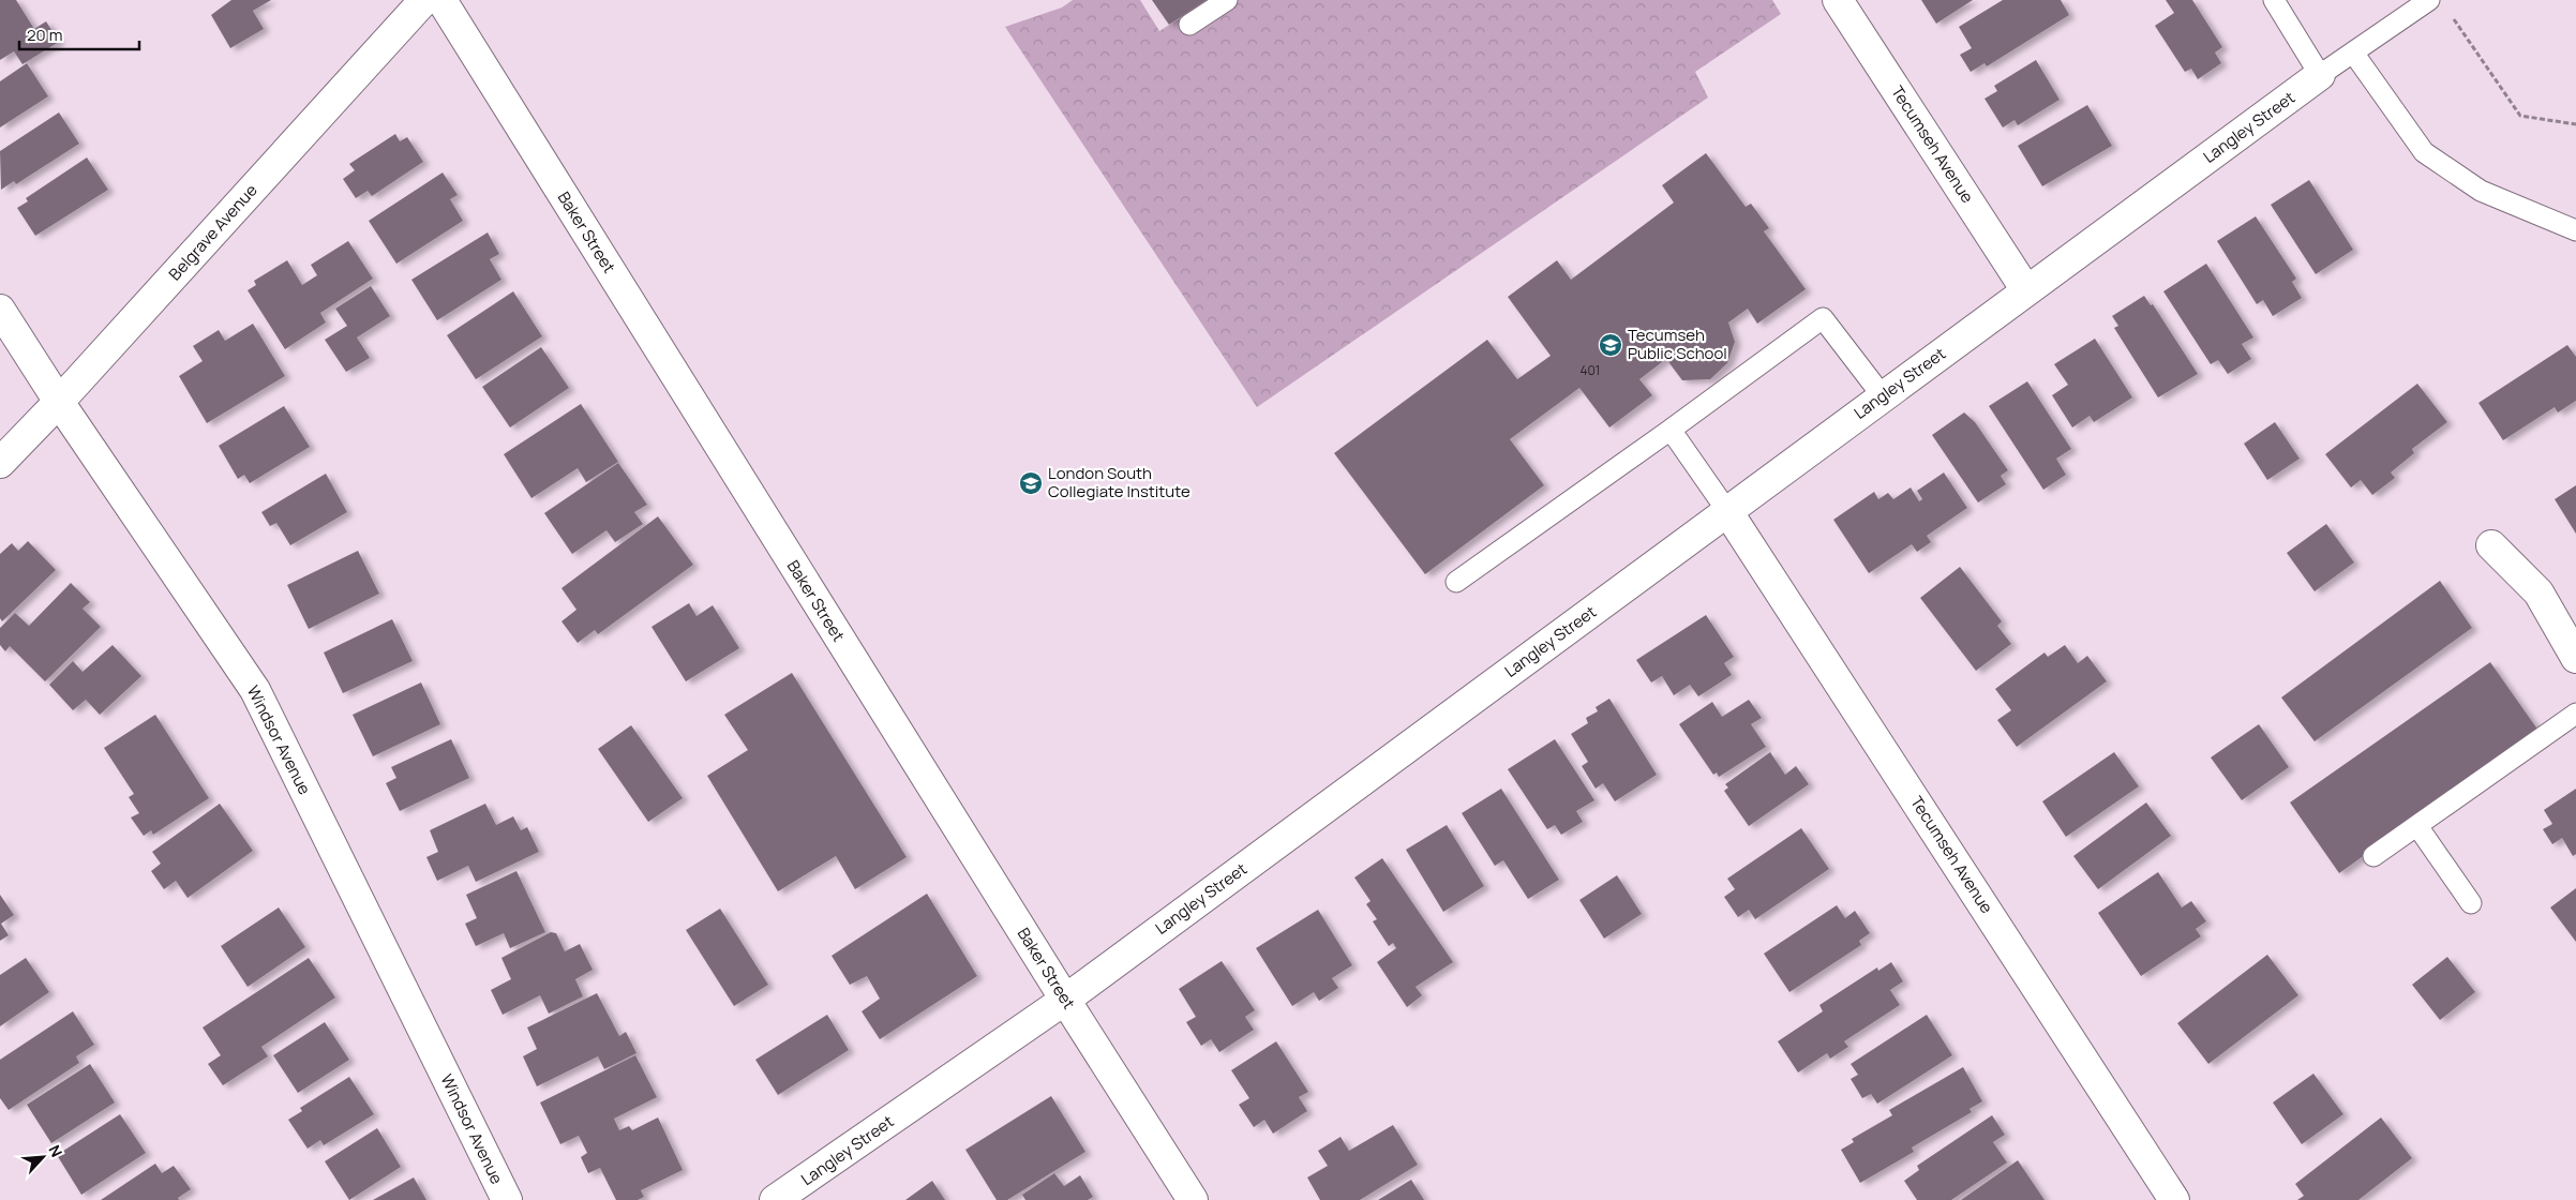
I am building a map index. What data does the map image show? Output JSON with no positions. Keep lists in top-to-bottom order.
{
  "streets": {
    "street": [
      "Langley Street",
      "Tecumseh Avenue",
      "Belgrave Avenue",
      "Baker Street",
      "Windsor Avenue"
    ]
  },
  "crossings": [
    ["Langley Street", "Tecumseh Avenue"],
    ["Langley Street", "Baker Street"],
    ["Belgrave Avenue", "Windsor Avenue"]
  ],
  "places": {
    "school or university": ["Tecumseh Public School", "London South Collegiate Institute"]
  },
  "house_numbers": ["401"],
  "scale_bar": "20 m",
  "north": "top right"
}
